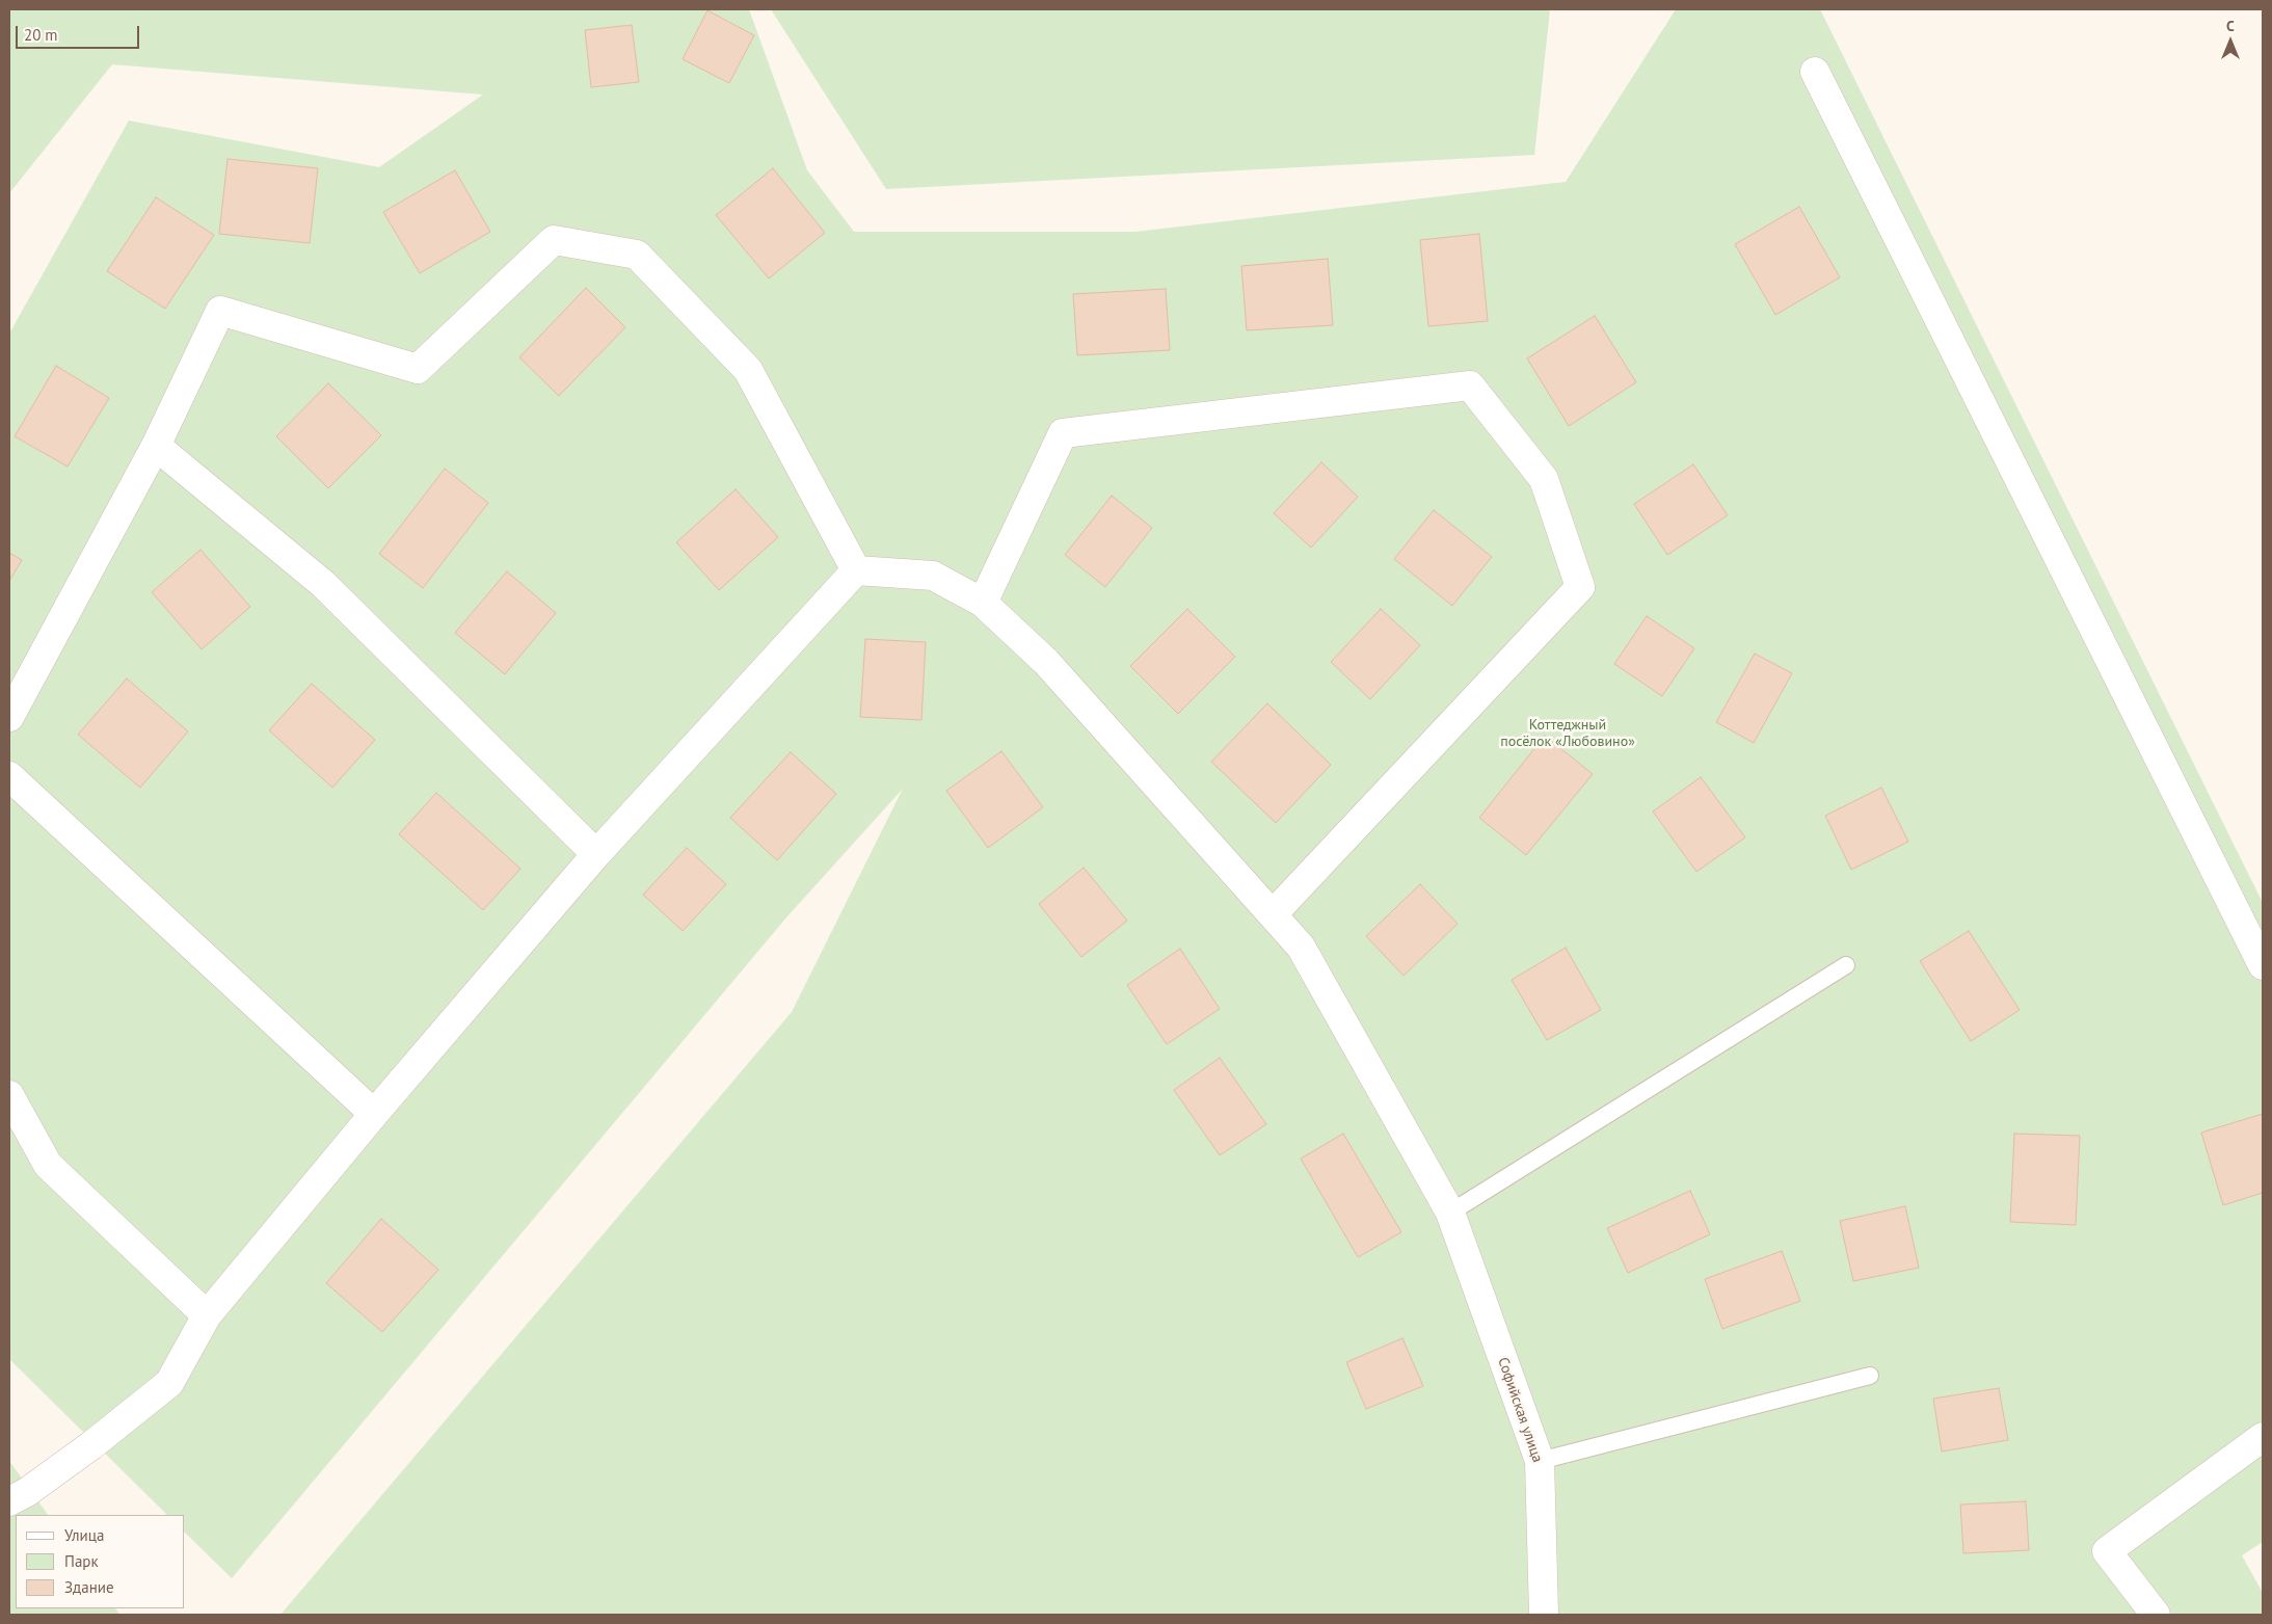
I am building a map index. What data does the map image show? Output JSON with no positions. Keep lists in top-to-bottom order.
{
  "streets": {
    "street": ["Софийская улица"]
  },
  "parks": ["Коттеджный посёлок «Любовино»"],
  "legend": ["Улица", "Парк", "Здание"],
  "scale_bar": "20 m",
  "north": "top"
}
